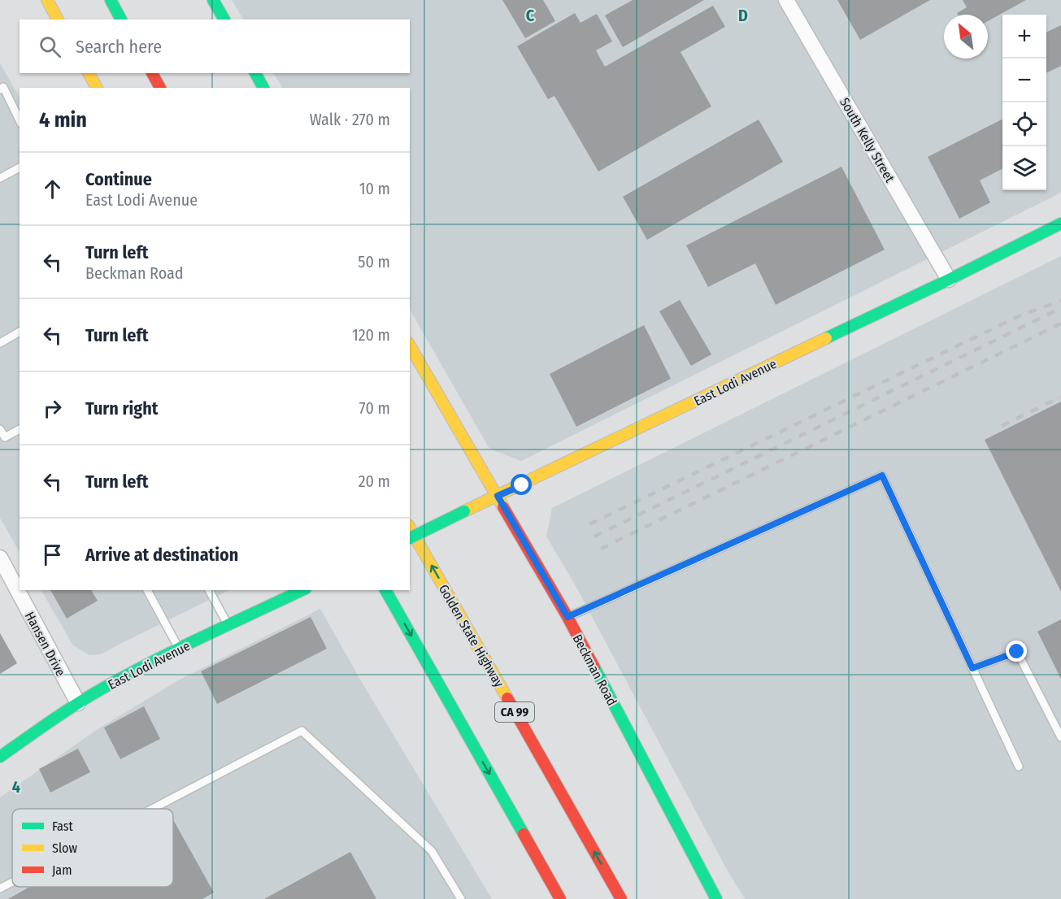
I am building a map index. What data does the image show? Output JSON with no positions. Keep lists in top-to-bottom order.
{
  "streets": {
    "main road": [
      "East Lodi Avenue",
      "Golden State Highway",
      "Beckman Road",
      "CA 99"
    ],
    "street": ["South Kelly Street", "Hansen Drive"]
  },
  "crossings": [
    ["South Kelly Street", "East Lodi Avenue"],
    ["East Lodi Avenue", "Hansen Drive"],
    ["East Lodi Avenue", "Beckman Road"]
  ],
  "legend": ["Fast", "Slow", "Jam"],
  "north": "top left",
  "page": {
    "map_buttons": ["+", "−"],
    "search": "Search here",
    "heading": ["4 min", "Walk · 270 m"],
    "list": [
      ["Continue", "East Lodi Avenue", "10 m"],
      ["Turn left", "Beckman Road", "50 m"],
      ["Turn left", "120 m"],
      ["Turn right", "70 m"],
      ["Turn left", "20 m"],
      "Arrive at destination"
    ]
  },
  "grid": {
    "columns": ["C", "D"],
    "rows": ["4"]
  }
}
